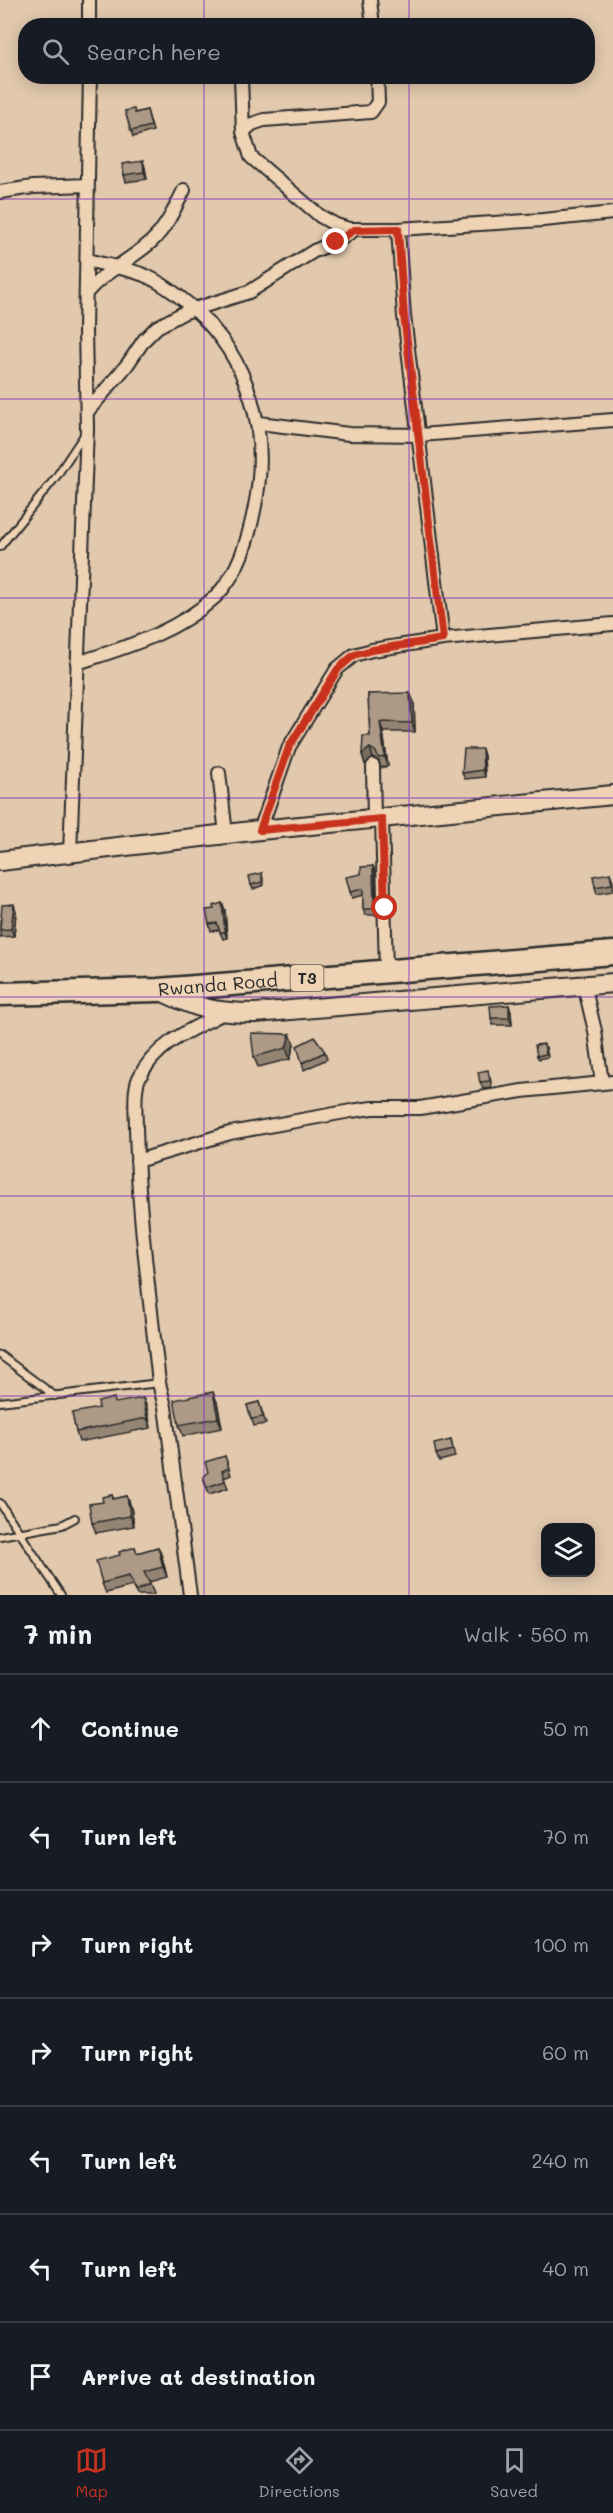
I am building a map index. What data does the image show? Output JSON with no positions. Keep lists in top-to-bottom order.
{
  "streets": {
    "highway": ["T3", "Rwanda Road"]
  },
  "page": {
    "search": "Search here",
    "heading": ["7 min", "Walk · 560 m"],
    "list": [
      ["Continue", "50 m"],
      ["Turn left", "70 m"],
      ["Turn right", "100 m"],
      ["Turn right", "60 m"],
      ["Turn left", "240 m"],
      ["Turn left", "40 m"],
      "Arrive at destination"
    ],
    "nav": ["Map", "Directions", "Saved"]
  }
}
